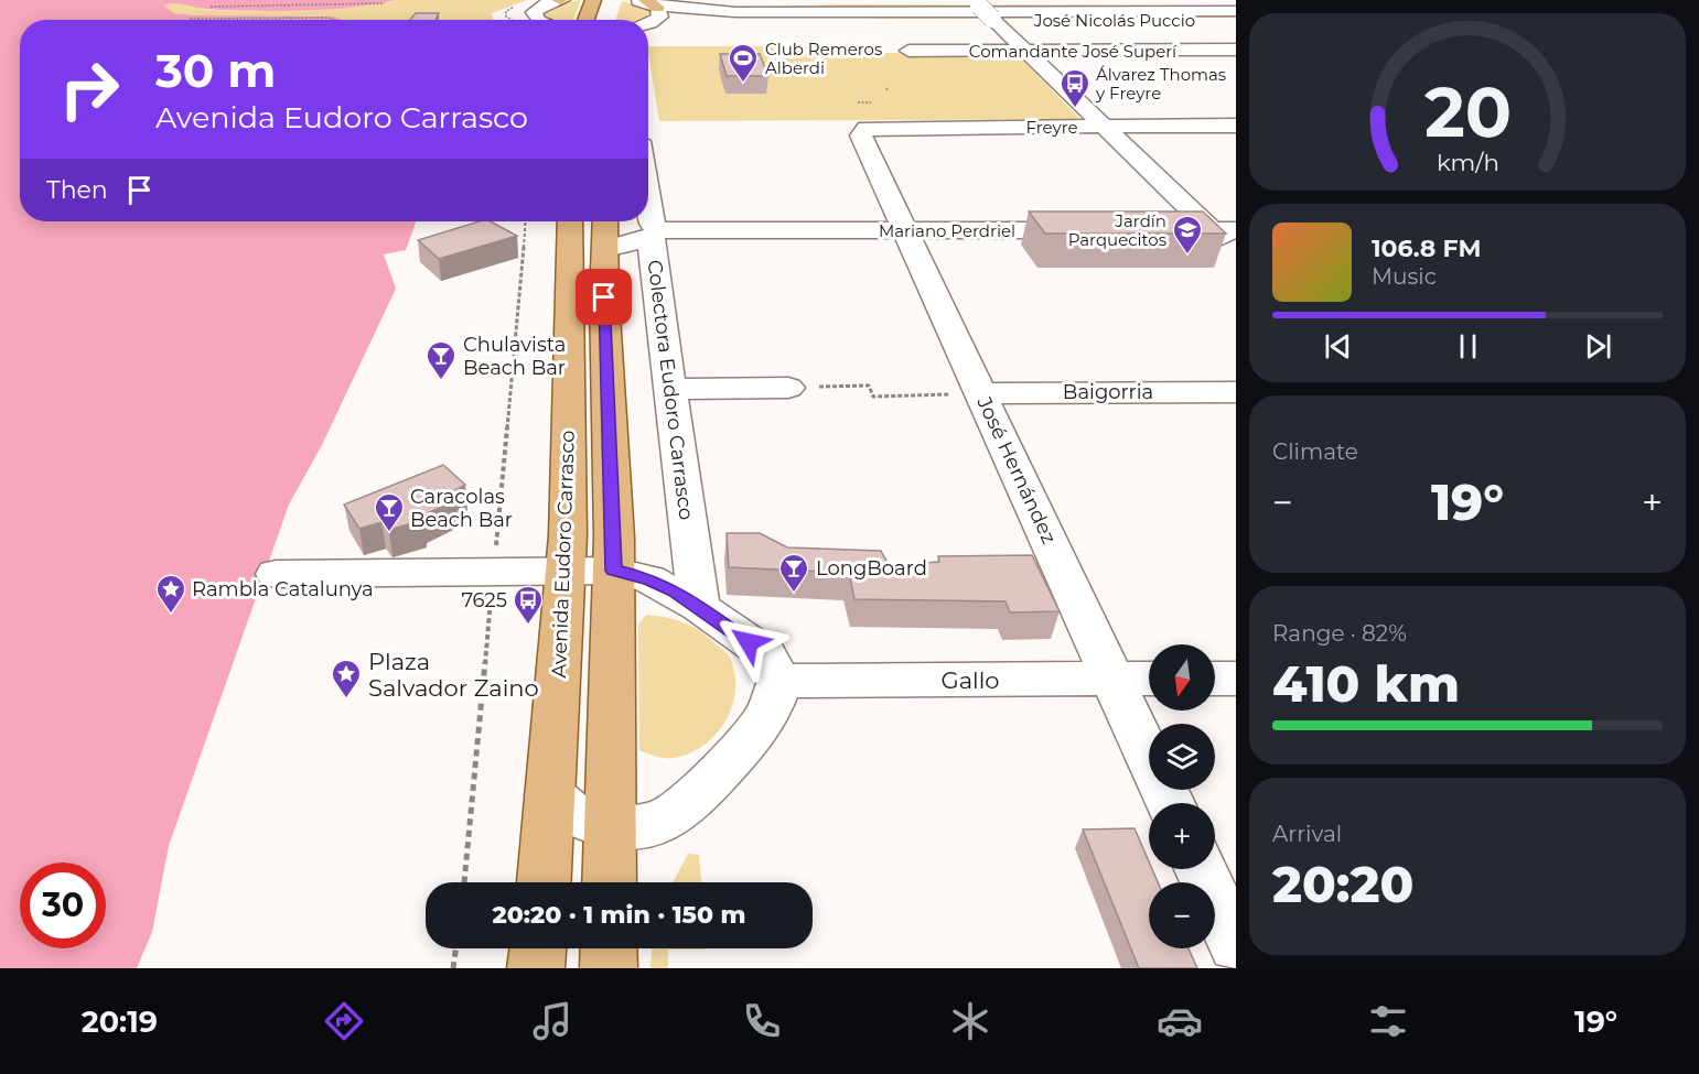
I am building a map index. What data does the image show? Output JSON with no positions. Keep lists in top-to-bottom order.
{
  "streets": {
    "main road": ["Avenida Eudoro Carrasco"],
    "street": [
      "José Nicolás Puccio",
      "Comandante José Superí",
      "Freyre",
      "Mariano Perdriel",
      "Colectora Eudoro Carrasco",
      "Baigorria",
      "José Hernández",
      "Gallo"
    ]
  },
  "crossings": [
    ["Freyre", "José Hernández"],
    ["Mariano Perdriel", "Colectora Eudoro Carrasco"],
    ["Mariano Perdriel", "José Hernández"],
    ["Mariano Perdriel", "Avenida Eudoro Carrasco"],
    ["Baigorria", "José Hernández"],
    ["José Hernández", "Gallo"]
  ],
  "places": {
    "sports": ["Club Remeros Alberdi"],
    "bus stop": ["Álvarez Thomas y Freyre", "7625"],
    "school or university": ["Jardín Parquecitos"],
    "bar": ["Chulavista Beach Bar", "Caracolas Beach Bar", "LongBoard"],
    "place": ["Rambla Catalunya", "Plaza Salvador Zaino"]
  },
  "north": "bottom",
  "page": {
    "turn": ["30 m", "Avenida Eudoro Carrasco"],
    "then": "Then",
    "song": ["106.8 FM", "Music"],
    "tile": [
      "Climate",
      ["Range · 82%", "410 km"],
      ["Arrival", "20:20"]
    ],
    "heat": ["−", "19°", "+"],
    "map_buttons": ["+", "−"],
    "limit": "30",
    "trip": "20:20 · 1 min · 150 m",
    "tabs": ["20:19", "19°"],
    "gauge": ["20", "km/h"]
  }
}
